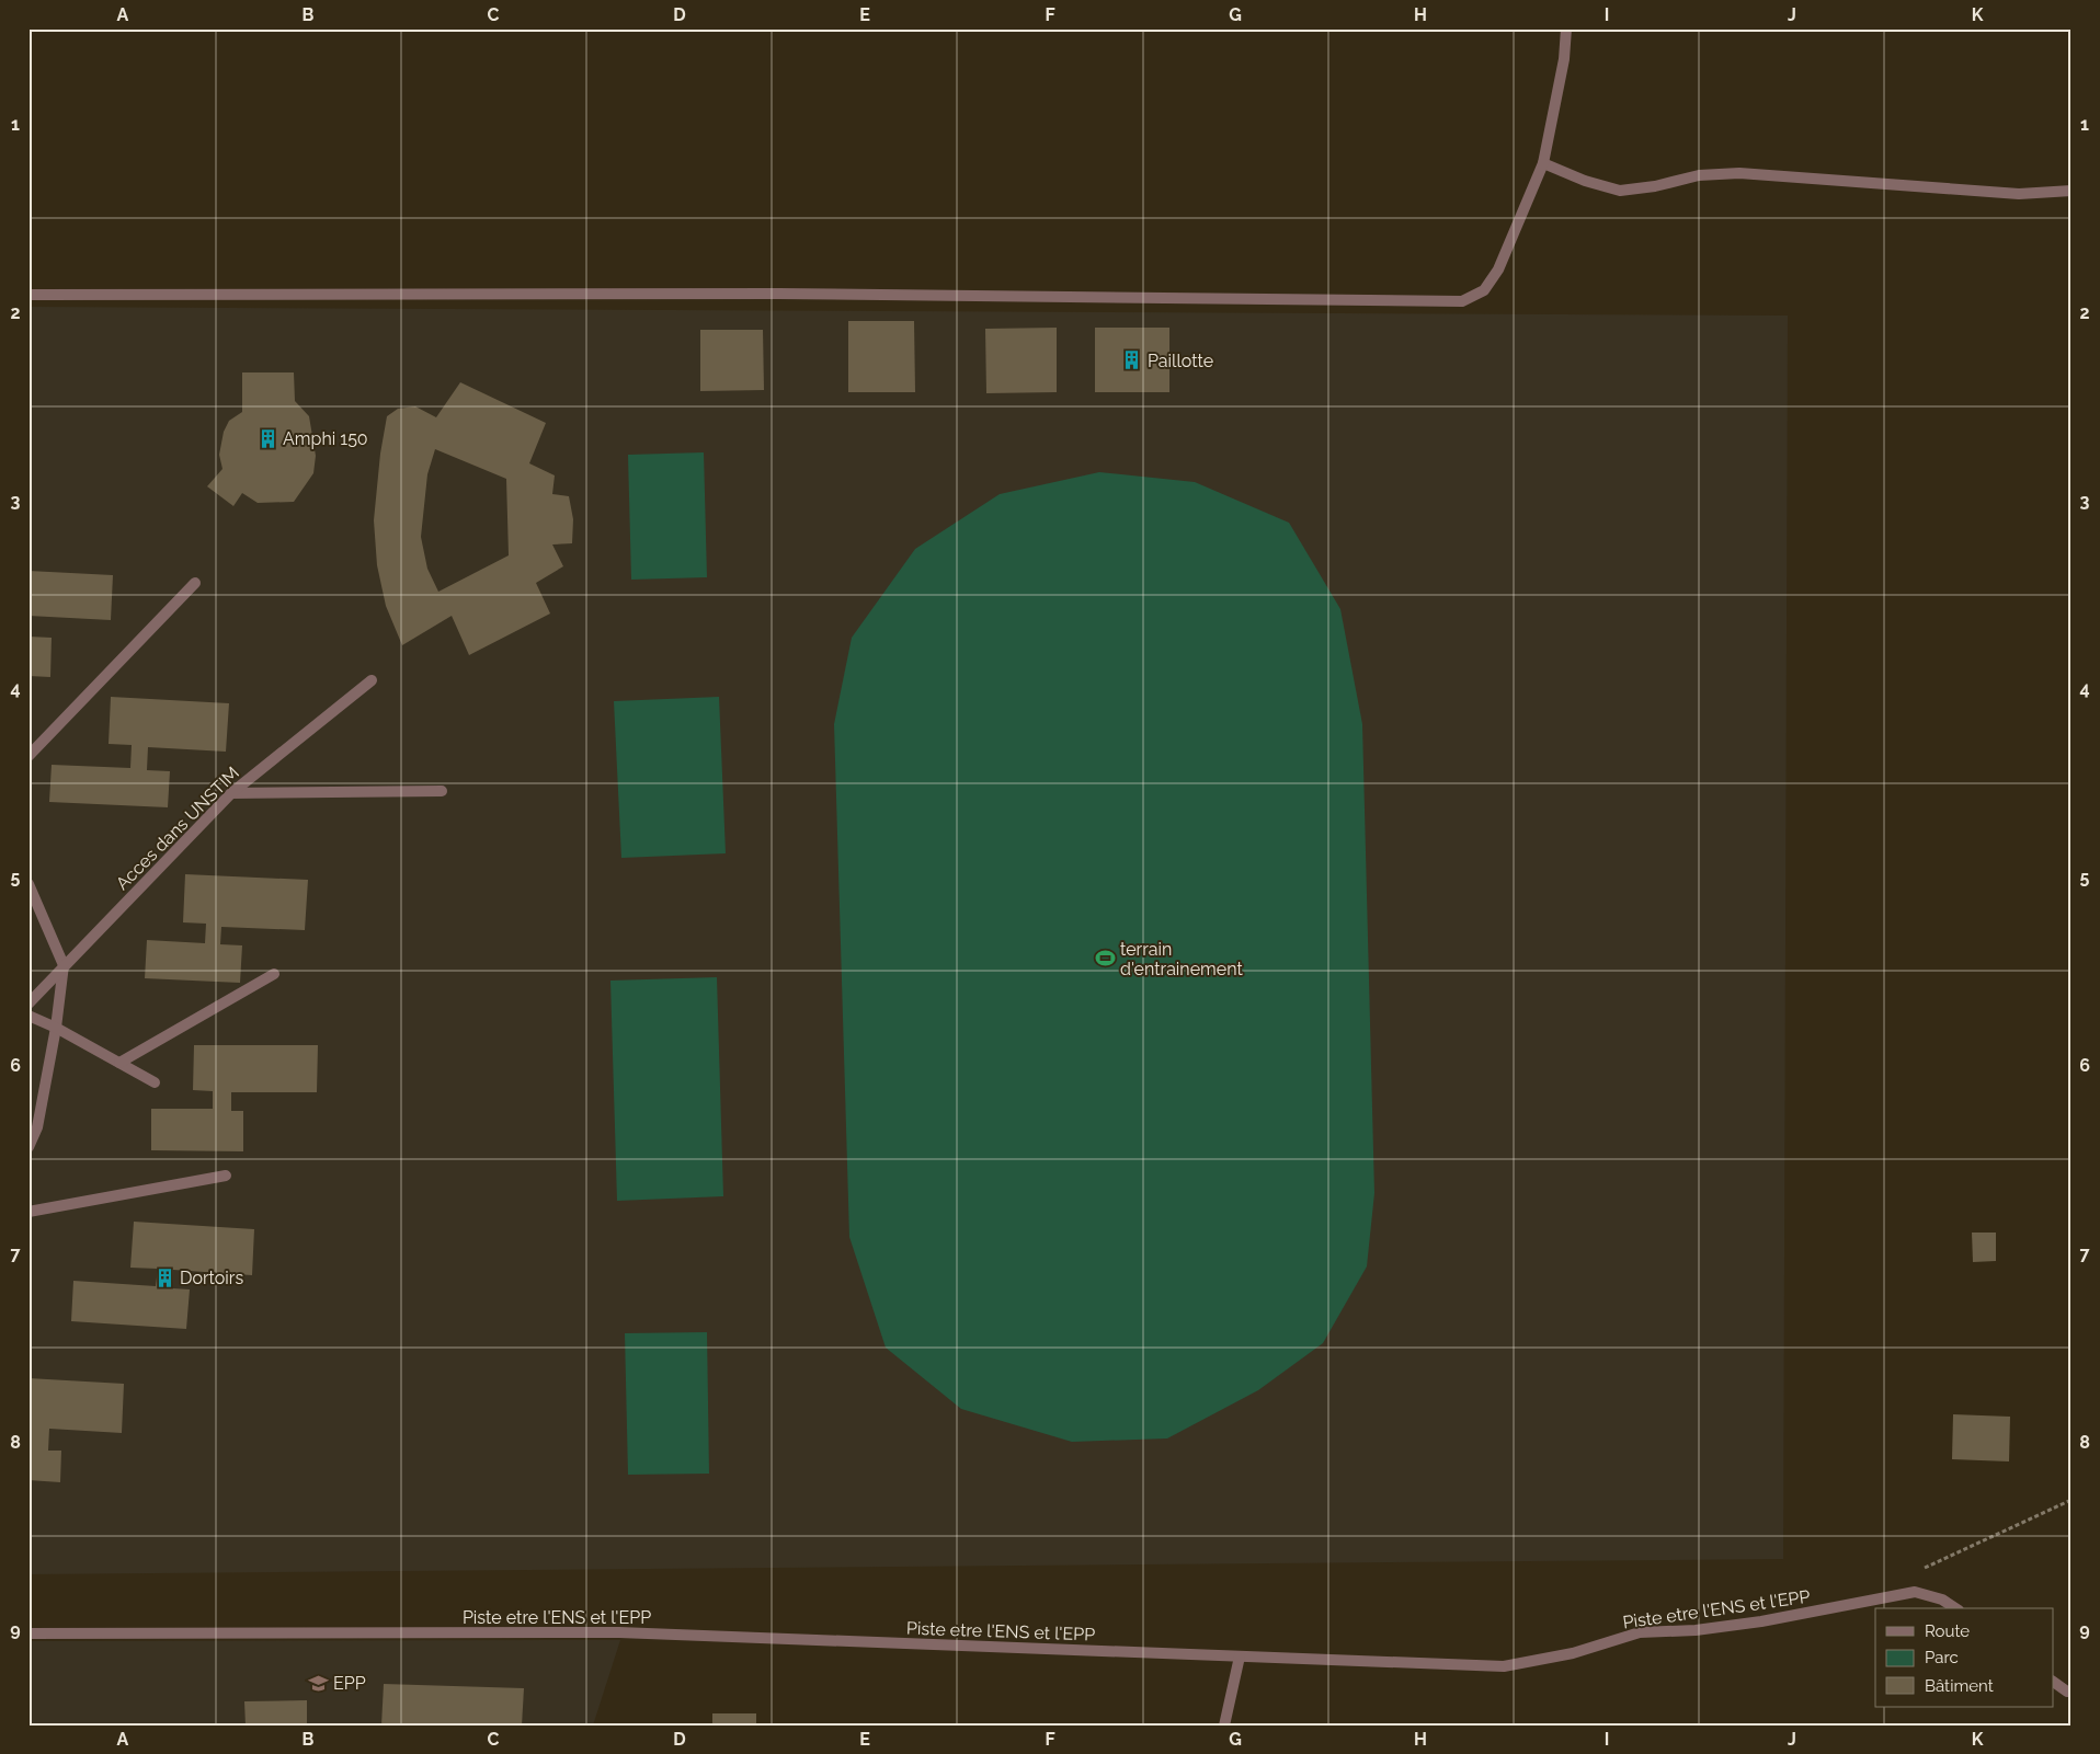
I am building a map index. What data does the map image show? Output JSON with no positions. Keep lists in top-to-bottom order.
{
  "streets": {
    "street": ["Acces dans UNSTIM", "Piste etre l'ENS et l'EPP"]
  },
  "places": {
    "building": ["Paillotte", "Amphi 150", "Dortoirs"],
    "sports": ["terrain d'entrainement"],
    "school or university": ["EPP"]
  },
  "legend": ["Route", "Parc", "Bâtiment"],
  "grid": {
    "columns": [
      "A",
      "B",
      "C",
      "D",
      "E",
      "F",
      "G",
      "H",
      "I",
      "J",
      "K"
    ],
    "rows": [
      "1",
      "2",
      "3",
      "4",
      "5",
      "6",
      "7",
      "8",
      "9"
    ]
  }
}
